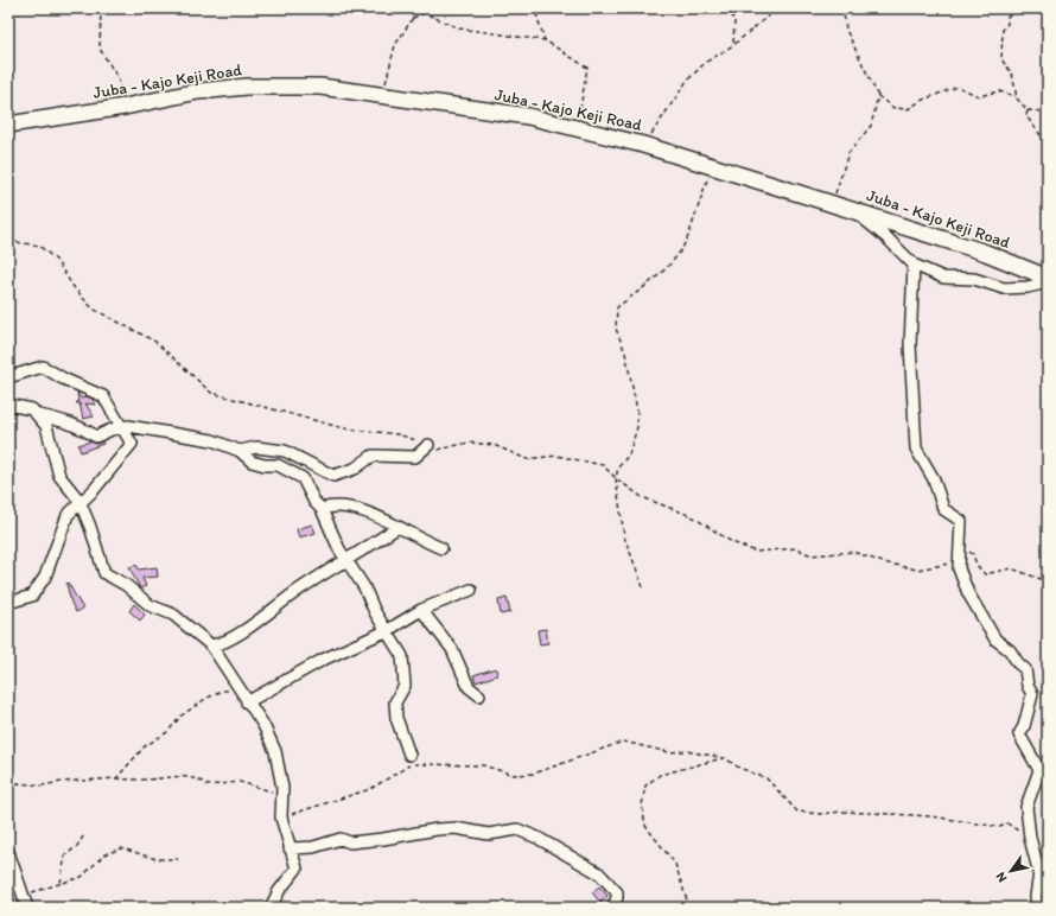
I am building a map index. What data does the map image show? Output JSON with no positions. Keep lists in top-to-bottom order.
{
  "streets": {
    "main road": ["Juba - Kajo Keji Road"]
  },
  "north": "bottom left"
}
